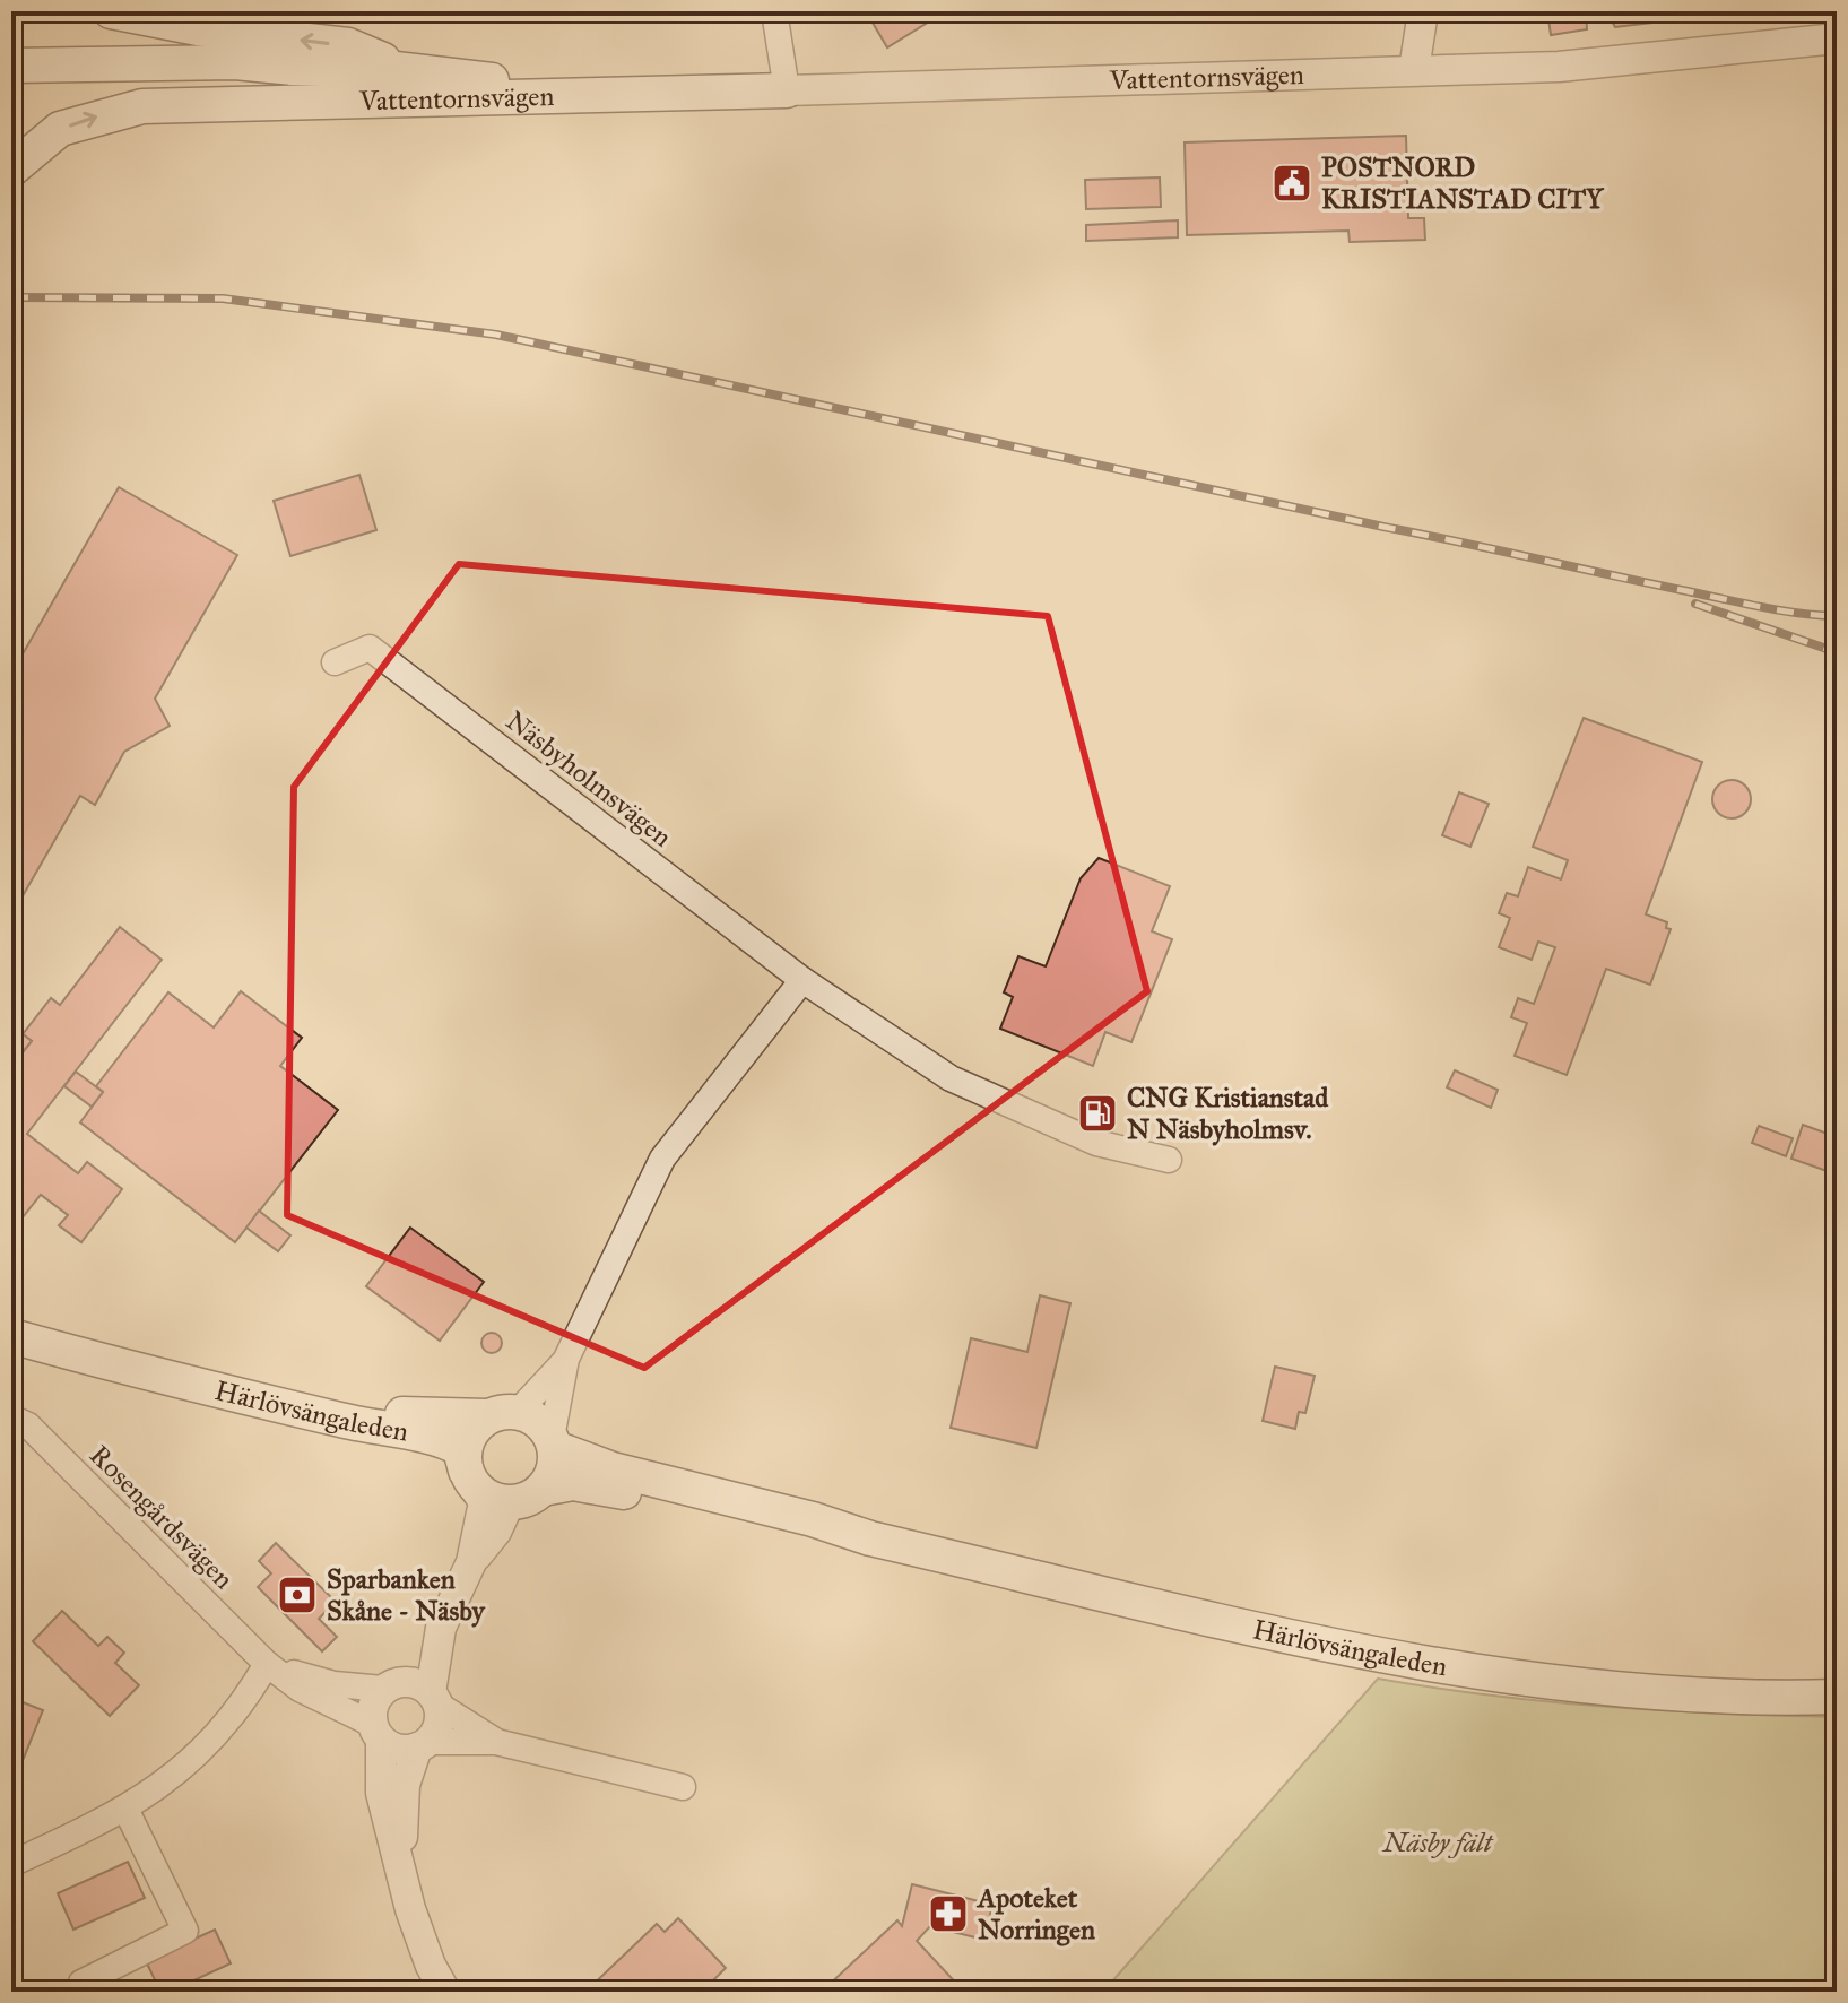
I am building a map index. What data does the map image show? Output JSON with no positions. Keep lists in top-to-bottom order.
{
  "streets": {
    "main road": ["Vattentornsvägen", "Härlövsängaleden"],
    "street": ["Näsbyholmsvägen", "Rosengårdsvägen"]
  },
  "parks": ["Näsby fält"],
  "places": {
    "public building": ["POSTNORD KRISTIANSTAD CITY"],
    "fuel station": ["CNG Kristianstad N Näsbyholmsv."],
    "bank": ["Sparbanken Skåne - Näsby"],
    "pharmacy": ["Apoteket Norringen"]
  }
}
